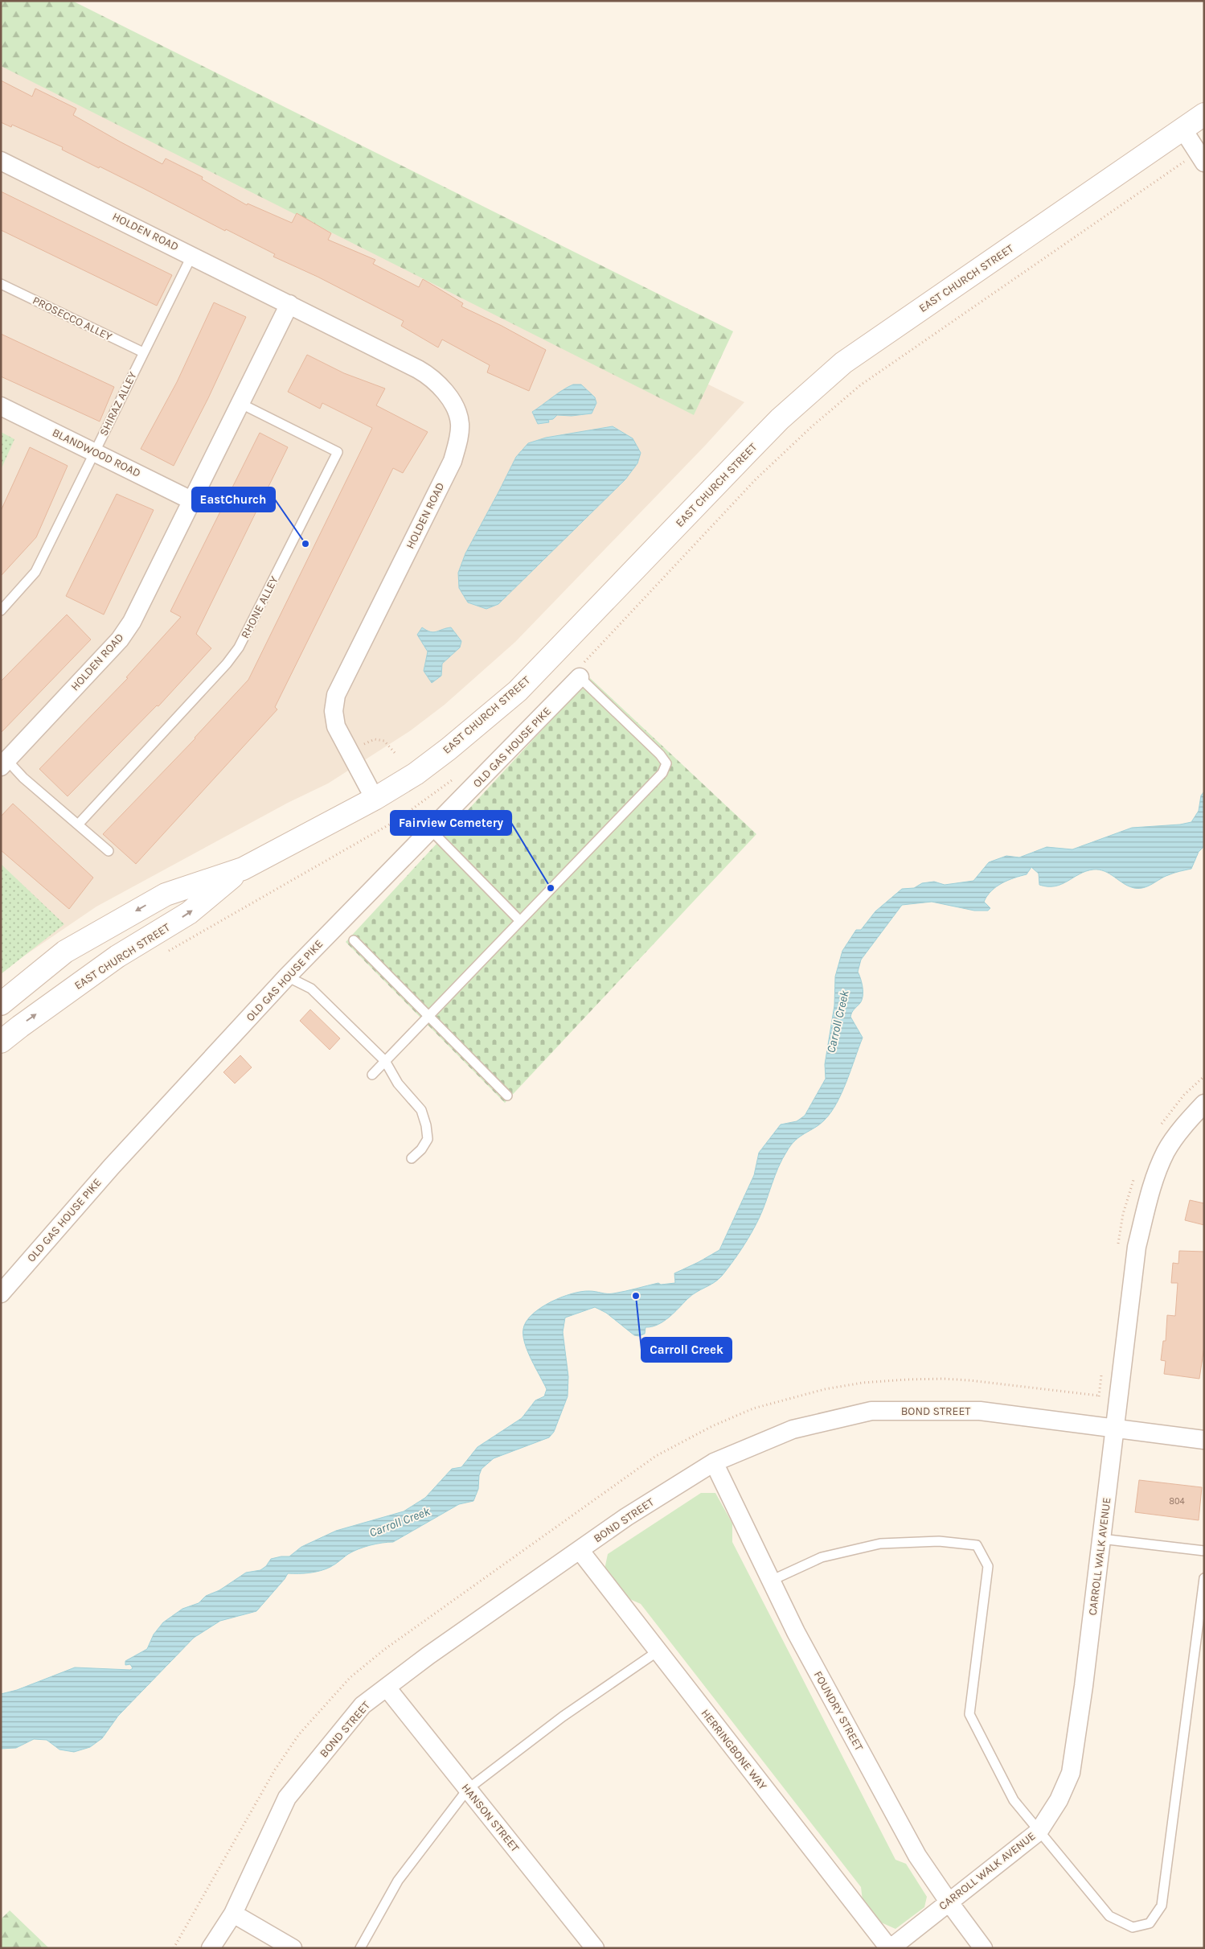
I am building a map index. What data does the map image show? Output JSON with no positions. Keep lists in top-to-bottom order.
{
  "streets": {
    "main road": ["EAST CHURCH STREET"],
    "street": [
      "HOLDEN ROAD",
      "BLANDWOOD ROAD",
      "OLD GAS HOUSE PIKE",
      "BOND STREET",
      "CARROLL WALK AVENUE",
      "FOUNDRY STREET",
      "HERRINGBONE WAY",
      "HANSON STREET"
    ],
    "lane": ["PROSECCO ALLEY", "SHIRAZ ALLEY", "RHONE ALLEY"]
  },
  "crossings": [
    ["HOLDEN ROAD", "EAST CHURCH STREET"],
    ["HOLDEN ROAD", "SHIRAZ ALLEY"],
    ["HOLDEN ROAD", "BLANDWOOD ROAD"],
    ["HOLDEN ROAD", "RHONE ALLEY"],
    ["PROSECCO ALLEY", "SHIRAZ ALLEY"],
    ["SHIRAZ ALLEY", "BLANDWOOD ROAD"],
    ["BOND STREET", "CARROLL WALK AVENUE"],
    ["BOND STREET", "FOUNDRY STREET"],
    ["BOND STREET", "HERRINGBONE WAY"],
    ["BOND STREET", "HANSON STREET"],
    ["CARROLL WALK AVENUE", "FOUNDRY STREET"],
    ["CARROLL WALK AVENUE", "HERRINGBONE WAY"]
  ],
  "water": ["Carroll Creek"],
  "places": ["EastChurch", "Fairview Cemetery", "Carroll Creek"],
  "house_numbers": ["804"]
}
